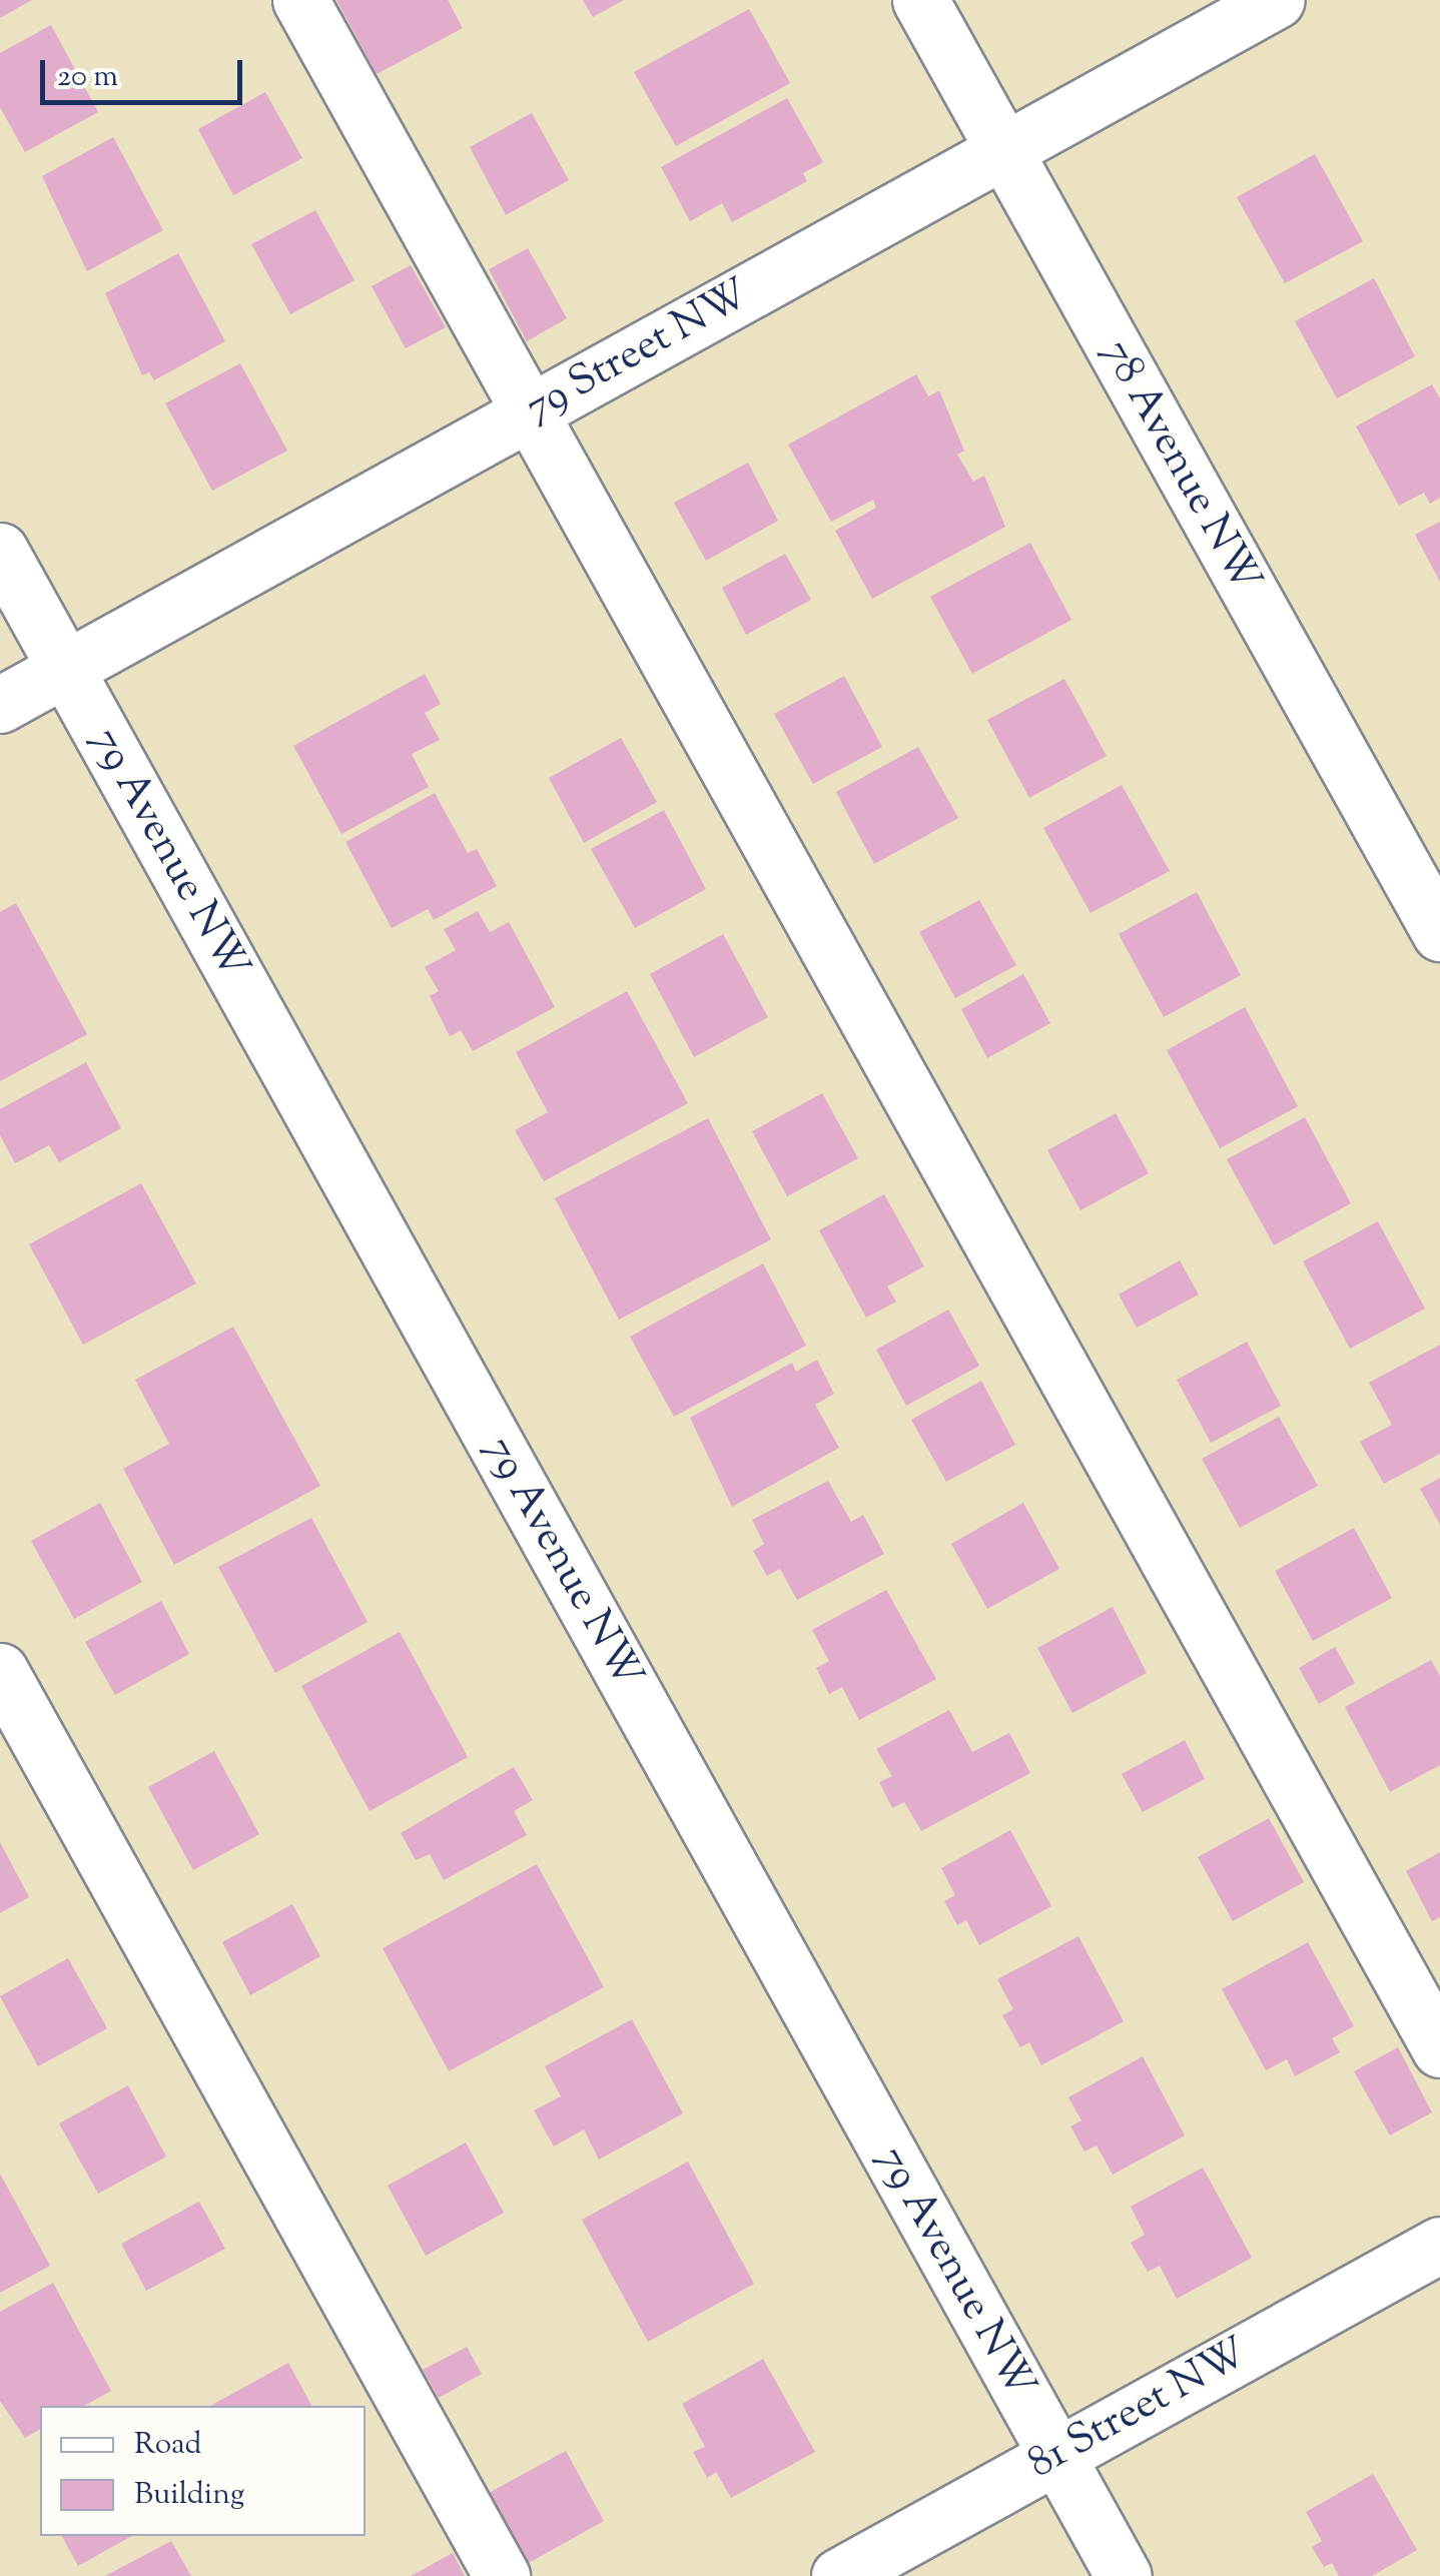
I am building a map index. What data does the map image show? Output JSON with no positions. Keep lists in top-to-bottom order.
{
  "streets": {
    "street": [
      "79 Street NW",
      "78 Avenue NW",
      "79 Avenue NW",
      "81 Street NW"
    ]
  },
  "crossings": [
    ["79 Street NW", "78 Avenue NW"],
    ["79 Street NW", "79 Avenue NW"],
    ["79 Avenue NW", "81 Street NW"]
  ],
  "legend": ["Road", "Building"],
  "scale_bar": "20 m"
}
